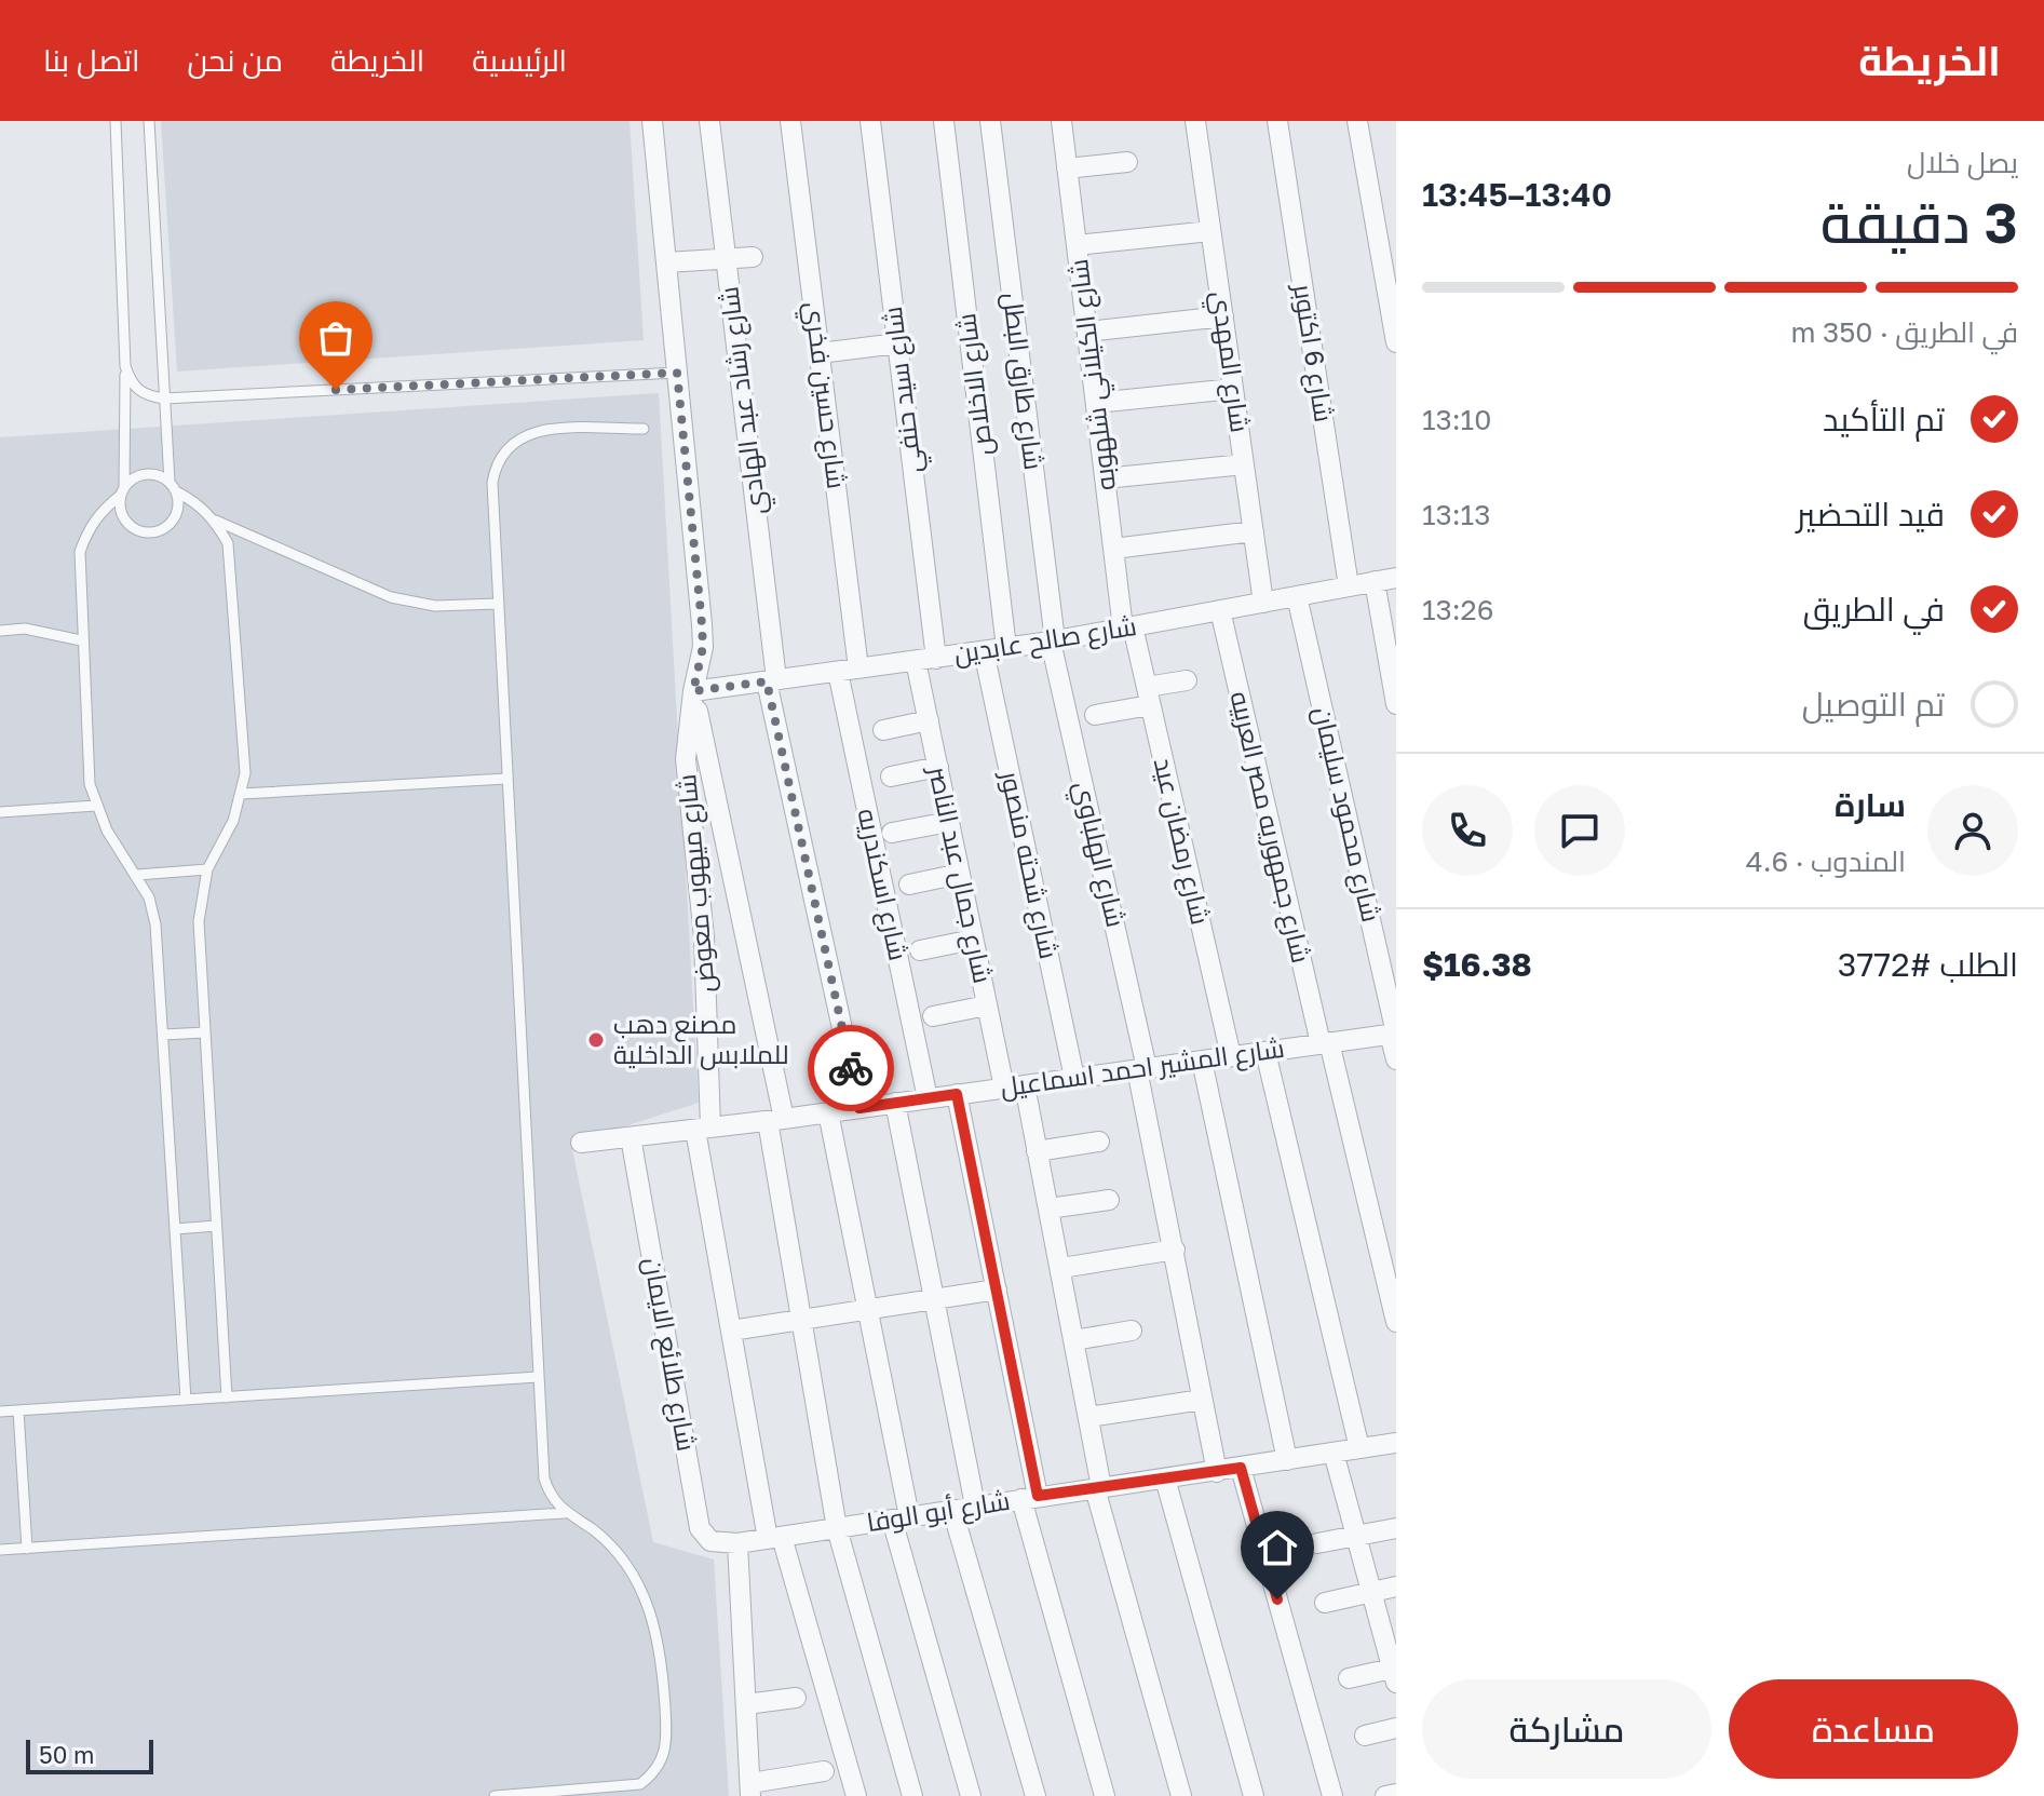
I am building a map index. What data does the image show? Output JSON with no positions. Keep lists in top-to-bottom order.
{
  "streets": {
    "street": [
      "شارع 6 اكتوبر",
      "شارع المهدي",
      "شارع الكيلاني شلهوبه",
      "شارع طارق البطل",
      "شارع الاخلاص",
      "شارع سيد حنفي",
      "شارع حسين فخري",
      "شارع رشاد عبد الهادي",
      "شارع صالح عابدين",
      "شارع محمود سليمان",
      "شارع جمهوريه مصر العربيه",
      "شارع رمضان عيد",
      "شارع الهلباوي",
      "شارع شحته منصور",
      "شارع جمال عبد الناصر",
      "شارع ميهوب معوض",
      "شارع اسكندريه",
      "شارع المشير احمد اسماعيل",
      "شارع طلائع الايمان",
      "شارع أبو الوفا"
    ]
  },
  "crossings": [
    ["شارع 6 اكتوبر", "شارع صالح عابدين"],
    ["شارع المهدي", "شارع صالح عابدين"],
    ["شارع الكيلاني شلهوبه", "شارع صالح عابدين"],
    ["شارع الكيلاني شلهوبه", "شارع رمضان عيد"],
    ["شارع طارق البطل", "شارع صالح عابدين"],
    ["شارع طارق البطل", "شارع الهلباوي"],
    ["شارع الاخلاص", "شارع صالح عابدين"],
    ["شارع سيد حنفي", "شارع صالح عابدين"],
    ["شارع سيد حنفي", "شارع جمال عبد الناصر"],
    ["شارع حسين فخري", "شارع صالح عابدين"],
    ["شارع رشاد عبد الهادي", "شارع صالح عابدين"],
    ["شارع رشاد عبد الهادي", "شارع المشير احمد اسماعيل"],
    ["شارع صالح عابدين", "شارع محمود سليمان"],
    ["شارع صالح عابدين", "شارع جمهوريه مصر العربيه"],
    ["شارع صالح عابدين", "شارع رمضان عيد"],
    ["شارع صالح عابدين", "شارع الهلباوي"],
    ["شارع صالح عابدين", "شارع شحته منصور"],
    ["شارع صالح عابدين", "شارع جمال عبد الناصر"],
    ["شارع صالح عابدين", "شارع ميهوب معوض"],
    ["شارع صالح عابدين", "شارع اسكندريه"],
    ["شارع محمود سليمان", "شارع المشير احمد اسماعيل"],
    ["شارع جمهوريه مصر العربيه", "شارع المشير احمد اسماعيل"],
    ["شارع رمضان عيد", "شارع المشير احمد اسماعيل"],
    ["شارع الهلباوي", "شارع المشير احمد اسماعيل"],
    ["شارع الهلباوي", "شارع أبو الوفا"],
    ["شارع شحته منصور", "شارع المشير احمد اسماعيل"],
    ["شارع جمال عبد الناصر", "شارع المشير احمد اسماعيل"],
    ["شارع جمال عبد الناصر", "شارع أبو الوفا"],
    ["شارع ميهوب معوض", "شارع المشير احمد اسماعيل"],
    ["شارع ميهوب معوض", "شارع أبو الوفا"],
    ["شارع اسكندريه", "شارع المشير احمد اسماعيل"],
    ["شارع المشير احمد اسماعيل", "شارع طلائع الايمان"],
    ["شارع طلائع الايمان", "شارع أبو الوفا"]
  ],
  "places": ["مصنع دهب للملابس الداخلية"],
  "scale_bar": "50 m",
  "page": {
    "header": "الخريطة",
    "nav": [
      "الرئيسية",
      "الخريطة",
      "من نحن",
      "اتصل بنا"
    ],
    "heading": ["3 دقيقة", "يصل خلال", "13:40–13:45"],
    "panel": [
      "سارة",
      "المندوب · 4.6",
      "الطلب #3772",
      "$16.38"
    ],
    "bar": "في الطريق · 350 m",
    "list": [
      ["تم التأكيد", "13:10"],
      ["قيد التحضير", "13:13"],
      ["في الطريق", "13:26"],
      "تم التوصيل"
    ],
    "buttons": ["مساعدة", "مشاركة"],
    "scale": "50 m"
  }
}
